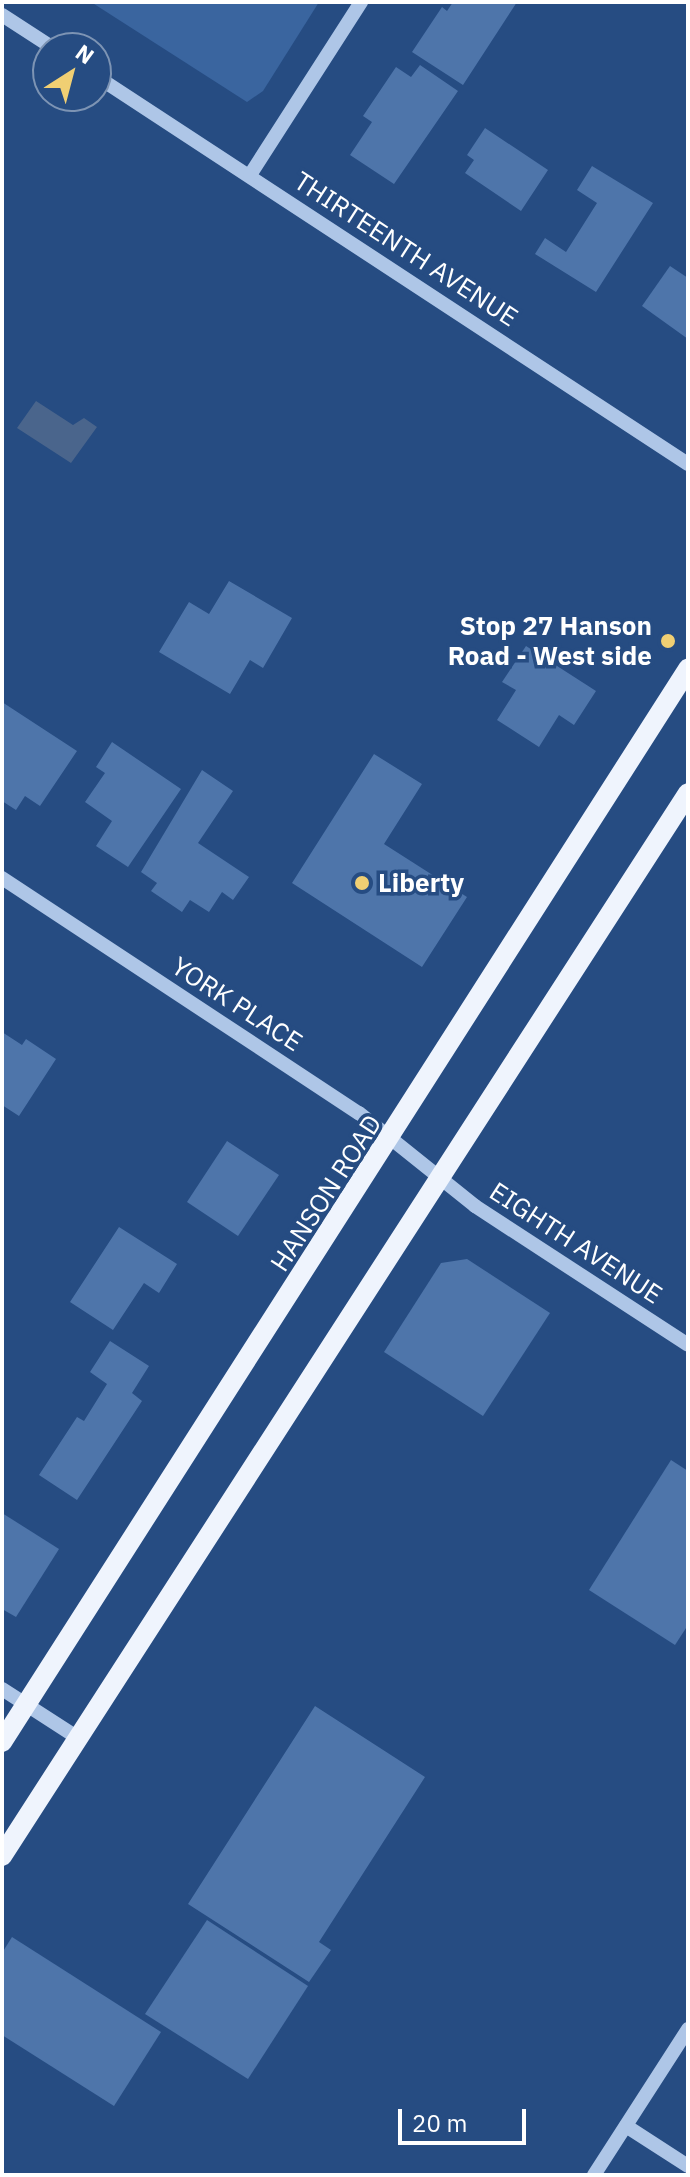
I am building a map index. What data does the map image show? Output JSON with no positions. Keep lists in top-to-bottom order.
{
  "streets": {
    "main road": ["HANSON ROAD"],
    "street": ["THIRTEENTH AVENUE", "YORK PLACE", "EIGHTH AVENUE"]
  },
  "crossings": [
    ["YORK PLACE", "HANSON ROAD"],
    ["YORK PLACE", "EIGHTH AVENUE"]
  ],
  "places": ["Stop 27 Hanson Road - West side", "Liberty"],
  "scale_bar": "20 m",
  "north": "top right"
}
